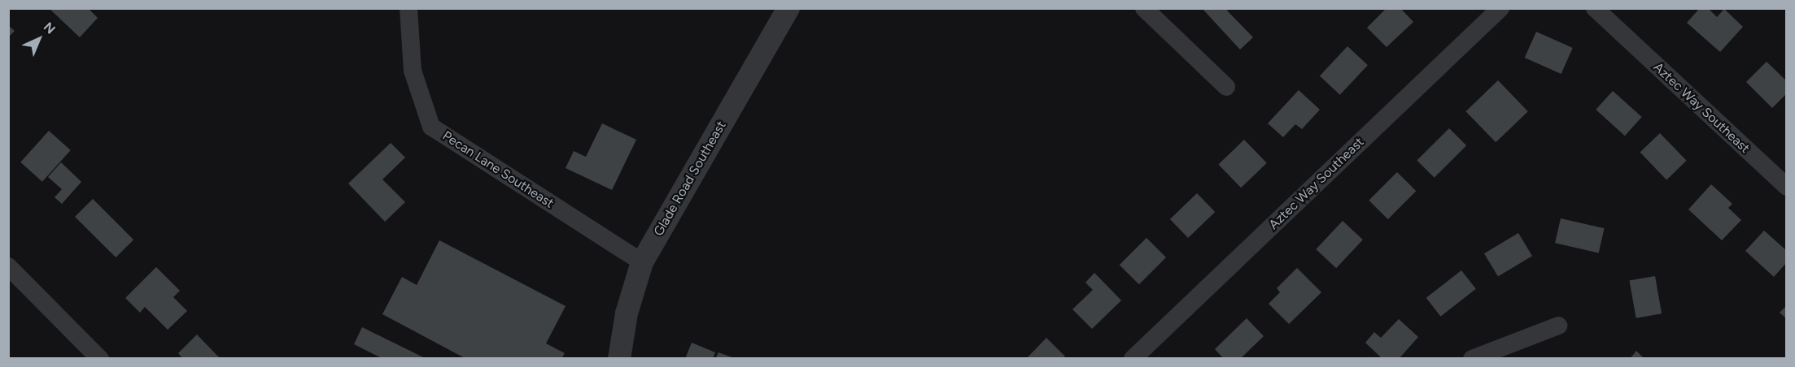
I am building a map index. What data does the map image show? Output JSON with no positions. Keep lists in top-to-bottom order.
{
  "streets": {
    "street": ["Aztec Way Southeast", "Pecan Lane Southeast", "Glade Road Southeast"]
  },
  "crossings": [
    ["Pecan Lane Southeast", "Glade Road Southeast"]
  ],
  "north": "top right"
}
